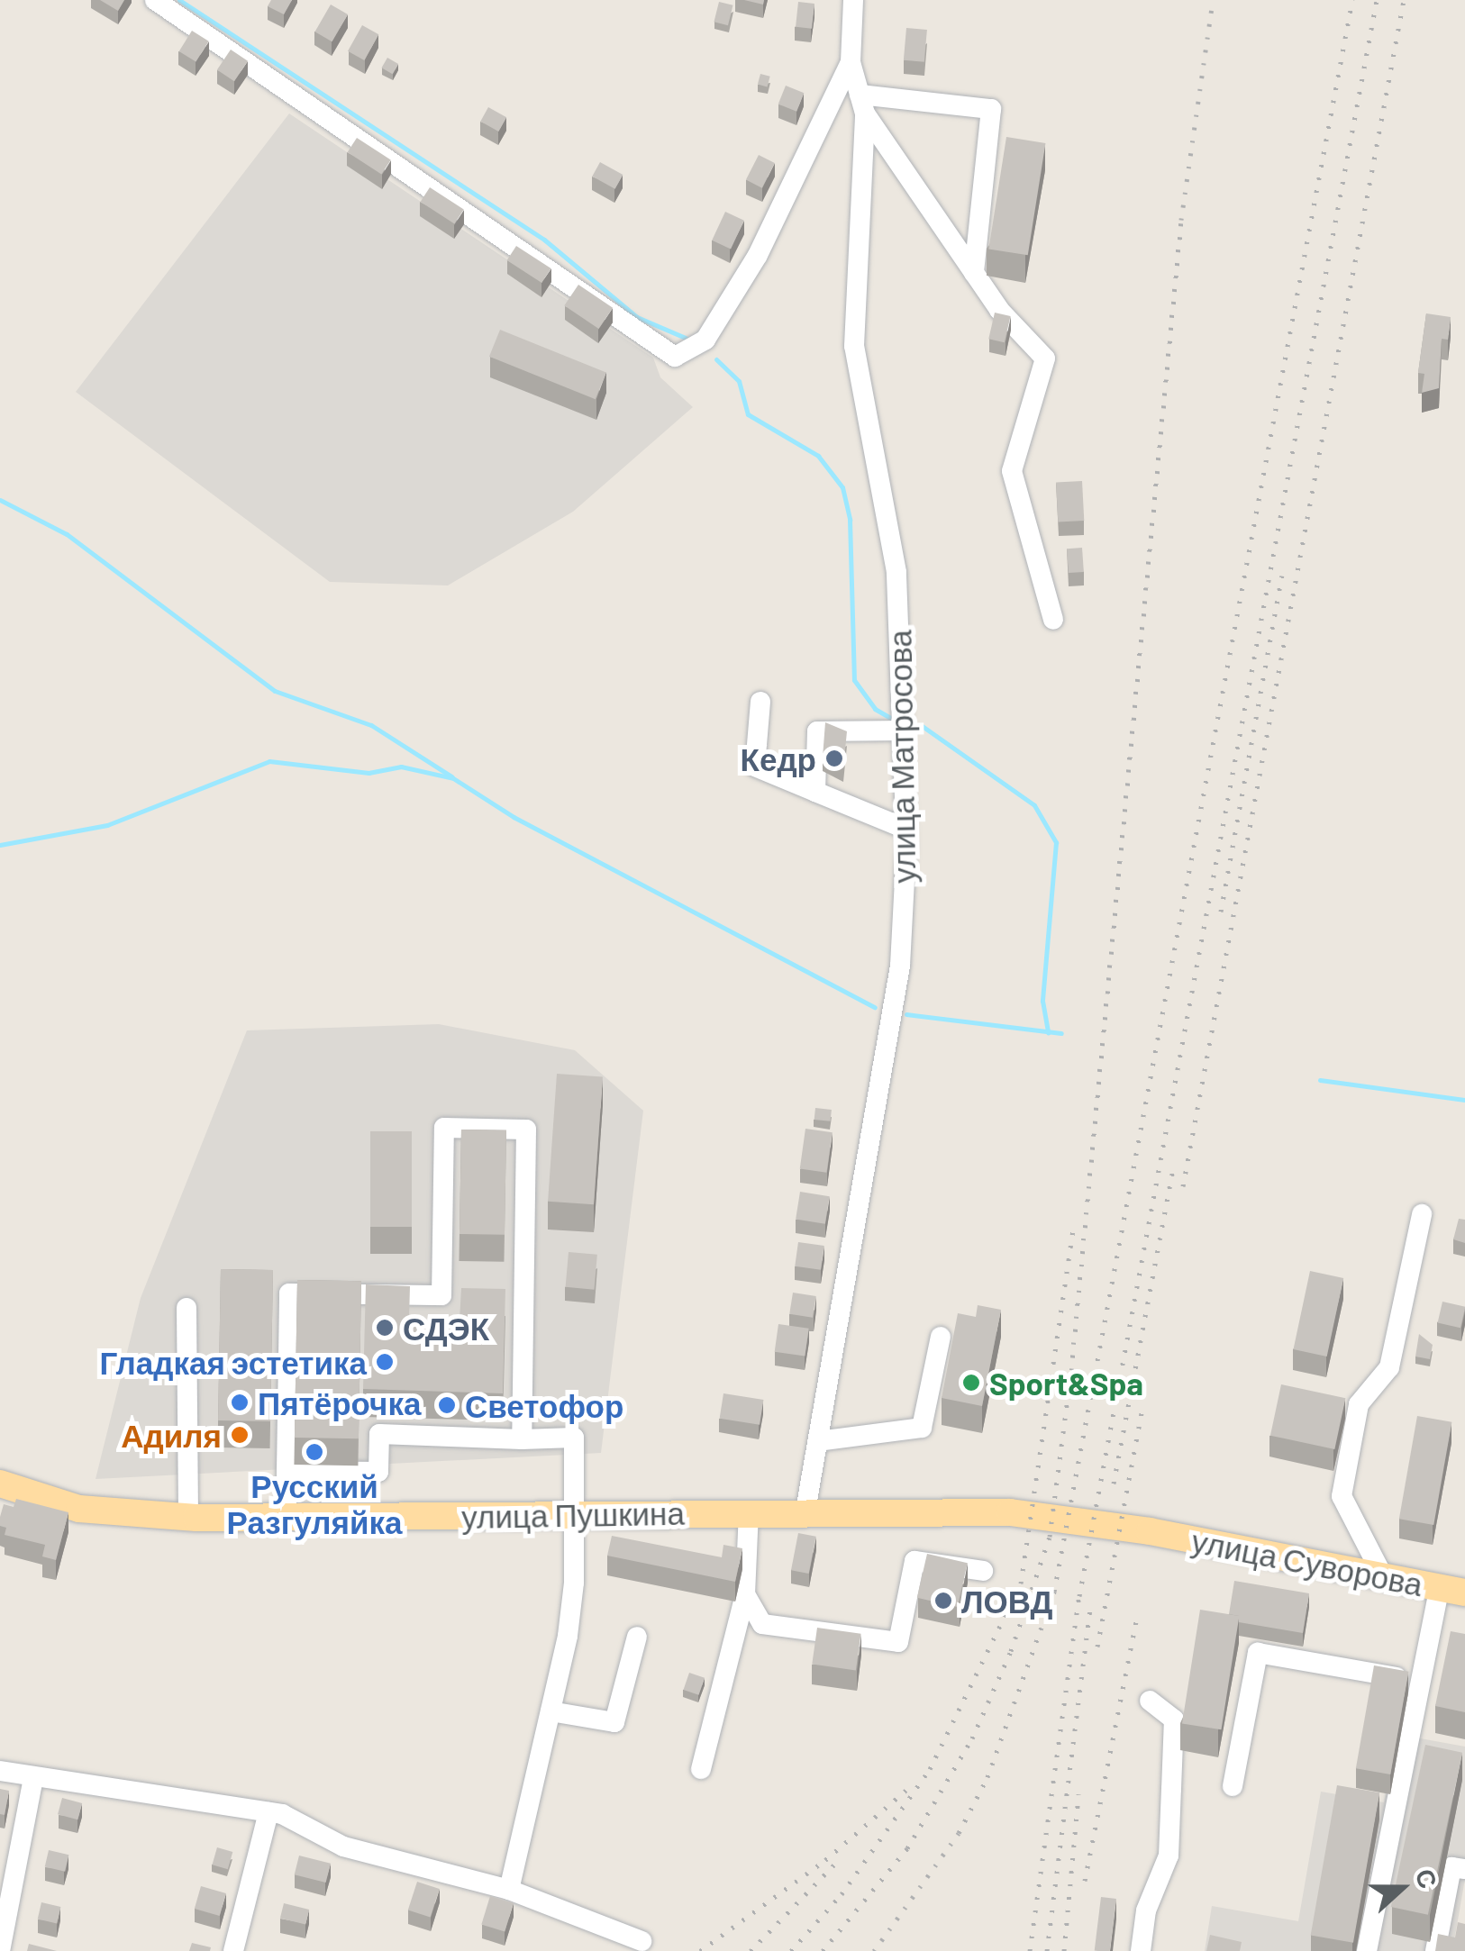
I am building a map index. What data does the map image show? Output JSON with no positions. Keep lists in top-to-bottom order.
{
  "streets": {
    "main road": ["улица Пушкина", "улица Суворова"],
    "street": ["улица Матросова"]
  },
  "crossings": [
    ["улица Матросова", "улица Пушкина"],
    ["улица Пушкина", "улица Суворова"]
  ],
  "places": [
    "Кедр",
    "СДЭК",
    "Гладкая эстетика",
    "Sport&Spa",
    "Пятёрочка",
    "Светофор",
    "Адиля",
    "Русский Разгуляйка",
    "ЛОВД"
  ],
  "north": "right"
}
